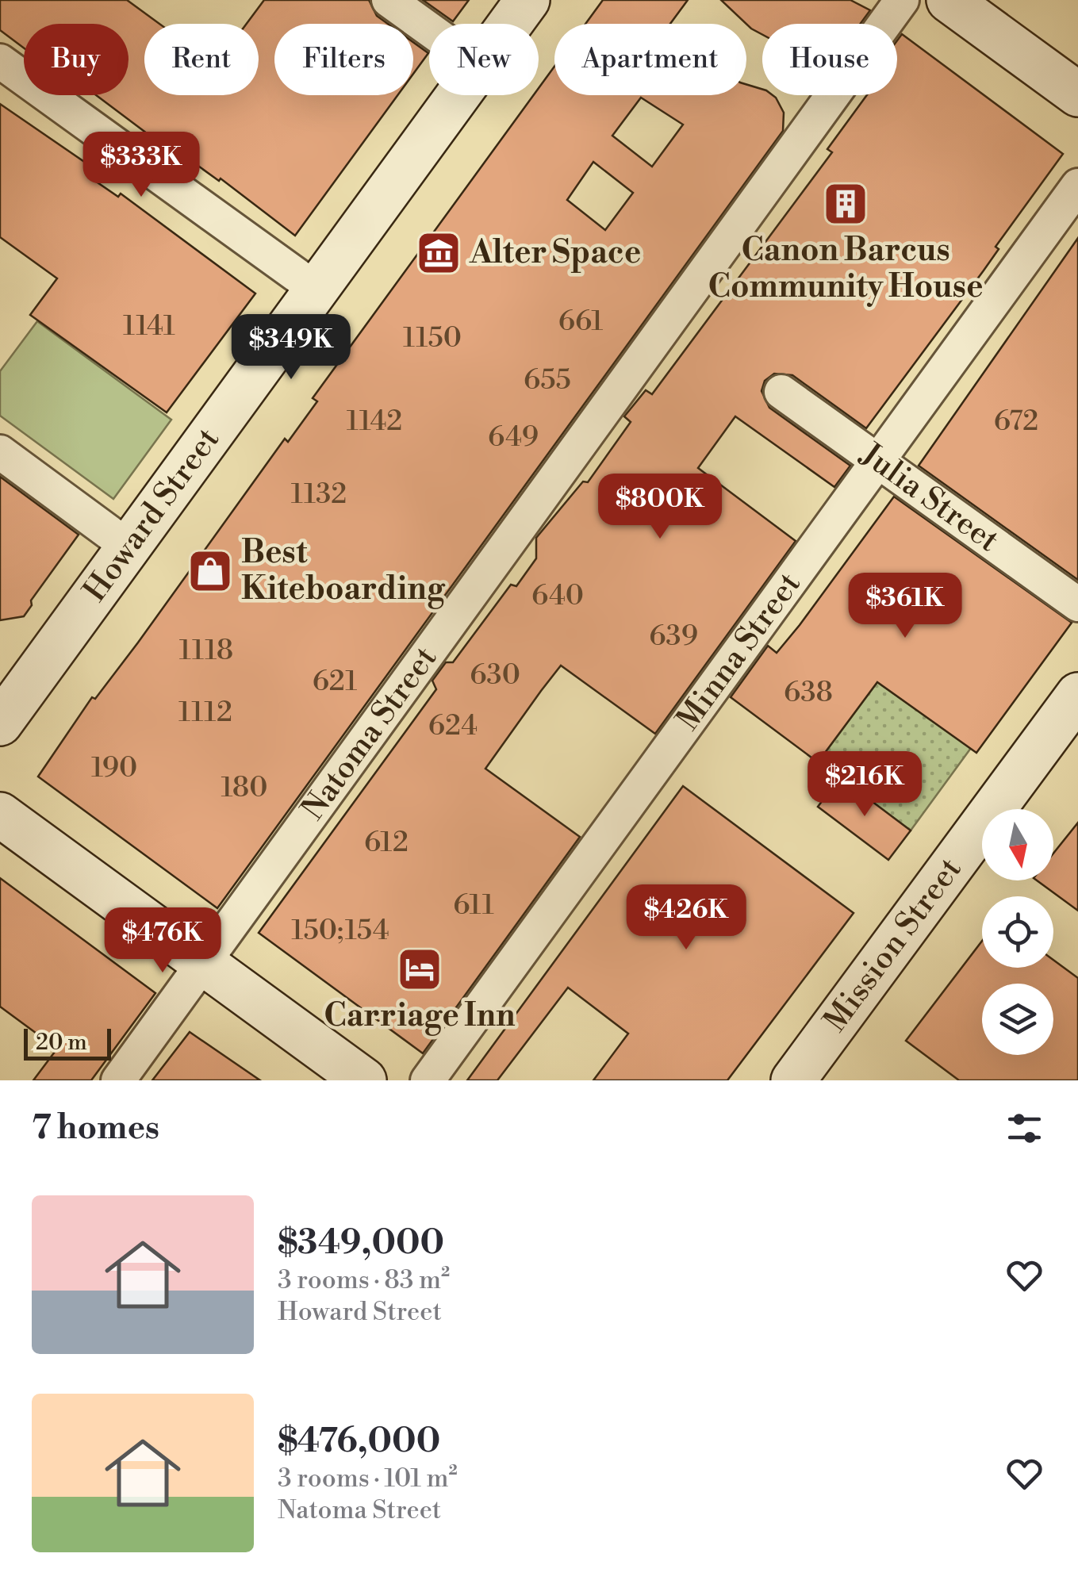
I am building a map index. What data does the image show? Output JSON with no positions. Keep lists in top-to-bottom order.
{
  "streets": {
    "main road": ["Howard Street", "Mission Street"],
    "street": ["Julia Street", "Minna Street", "Natoma Street"]
  },
  "crossings": [
    ["Julia Street", "Minna Street"]
  ],
  "places": {
    "building": ["Canon Barcus Community House"],
    "museum": ["Alter Space"],
    "shop": ["Best Kiteboarding"],
    "hotel": ["Carriage Inn"]
  },
  "house_numbers": [
    "661",
    "1141",
    "1150",
    "655",
    "1142",
    "672",
    "649",
    "1132",
    "640",
    "639",
    "1118",
    "630",
    "621",
    "638",
    "1112",
    "624",
    "190",
    "180",
    "612",
    "611",
    "150;154"
  ],
  "scale_bar": "20 m",
  "north": "bottom",
  "page": {
    "chip": [
      "Buy",
      "Rent",
      "Filters",
      "New",
      "Apartment",
      "House"
    ],
    "price": [
      "$333K",
      "$349K",
      "$800K",
      "$361K",
      "$216K",
      "$426K",
      "$476K"
    ],
    "scale": "20 m",
    "heading": "7 homes",
    "list": [
      {
        "name": "$349,000",
        "note": "3 rooms · 83 m² · Howard Street"
      },
      {
        "name": "$476,000",
        "note": "3 rooms · 101 m² · Natoma Street"
      }
    ]
  }
}
